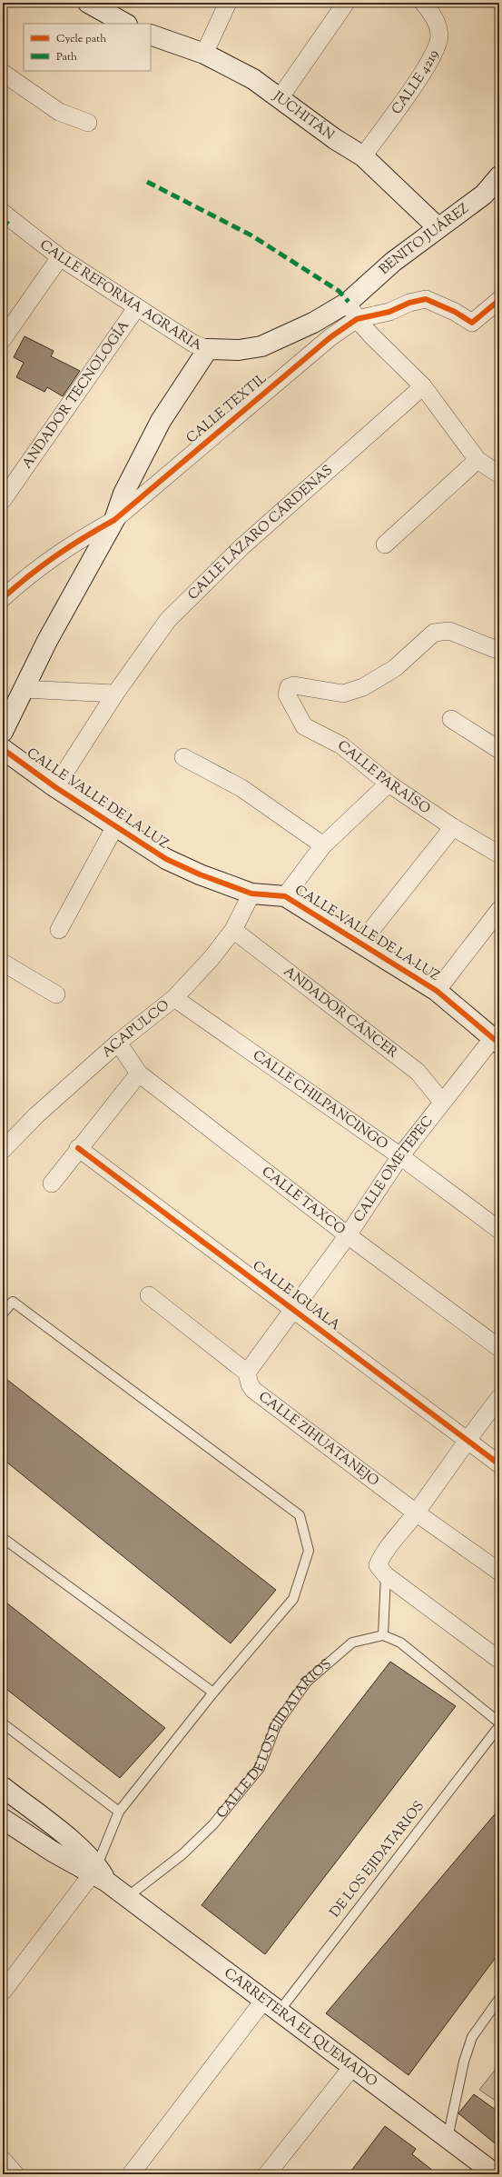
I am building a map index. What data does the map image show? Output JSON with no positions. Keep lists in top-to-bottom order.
{
  "streets": {
    "street": [
      "CALLE 4219",
      "JUCHITÁN",
      "BENITO JUÁREZ",
      "CALLE REFORMA AGRARIA",
      "ANDADOR TECNOLOGÍA",
      "CALLE TEXTIL",
      "CALLE LÁZARO CÁRDENAS",
      "CALLE PARAÍSO",
      "CALLE VALLE DE LA LUZ",
      "ANDADOR CÁNCER",
      "ACAPULCO",
      "CALLE CHILPANCINGO",
      "CALLE OMETEPEC",
      "CALLE TAXCO",
      "CALLE IGUALA",
      "CALLE ZIHUATANEJO",
      "CARRETERA EL QUEMADO"
    ],
    "lane": ["CALLE DE LOS EJIDATARIOS", "DE LOS EJIDATARIOS"]
  },
  "crossings": [
    ["CALLE 4219", "JUCHITÁN"],
    ["JUCHITÁN", "BENITO JUÁREZ"],
    ["BENITO JUÁREZ", "CALLE REFORMA AGRARIA"],
    ["BENITO JUÁREZ", "CALLE TEXTIL"],
    ["CALLE REFORMA AGRARIA", "ANDADOR TECNOLOGÍA"],
    ["CALLE REFORMA AGRARIA", "CALLE TEXTIL"],
    ["CALLE LÁZARO CÁRDENAS", "CALLE VALLE DE LA LUZ"],
    ["CALLE VALLE DE LA LUZ", "ACAPULCO"],
    ["CALLE VALLE DE LA LUZ", "CALLE OMETEPEC"],
    ["ANDADOR CÁNCER", "ACAPULCO"],
    ["ANDADOR CÁNCER", "CALLE OMETEPEC"],
    ["ACAPULCO", "CALLE CHILPANCINGO"],
    ["ACAPULCO", "CALLE TAXCO"],
    ["CALLE CHILPANCINGO", "CALLE OMETEPEC"],
    ["CALLE OMETEPEC", "CALLE TAXCO"],
    ["CALLE OMETEPEC", "CALLE IGUALA"],
    ["CALLE OMETEPEC", "CALLE ZIHUATANEJO"],
    ["CALLE DE LOS EJIDATARIOS", "CARRETERA EL QUEMADO"],
    ["DE LOS EJIDATARIOS", "CARRETERA EL QUEMADO"]
  ],
  "legend": ["Cycle path", "Path"]
}
